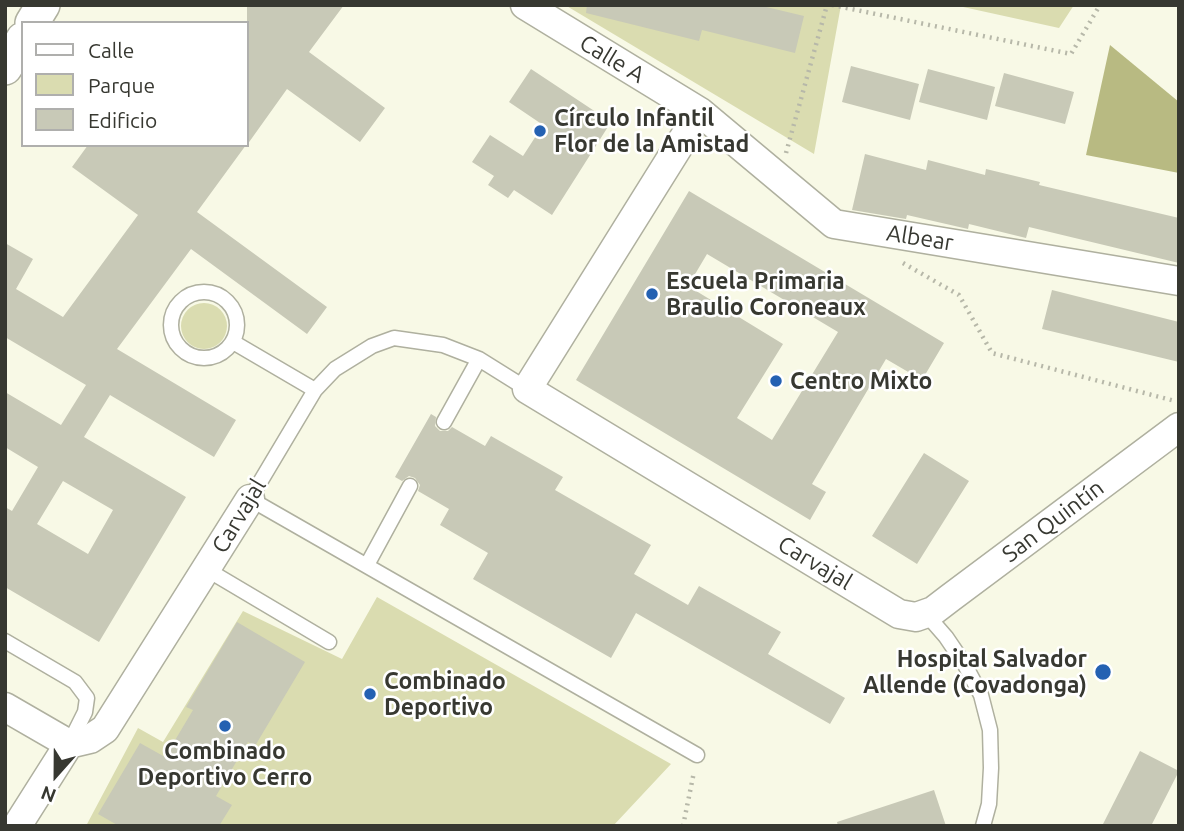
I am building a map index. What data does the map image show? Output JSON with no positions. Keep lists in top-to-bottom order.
{
  "streets": {
    "street": [
      "Calle A",
      "Albear",
      "Carvajal",
      "San Quintín"
    ]
  },
  "crossings": [
    ["Calle A", "Albear"],
    ["Carvajal", "San Quintín"]
  ],
  "places": [
    "Círculo Infantil Flor de la Amistad",
    "Escuela Primaria Braulio Coroneaux",
    "Centro Mixto",
    "Hospital Salvador Allende (Covadonga)",
    "Combinado Deportivo",
    "Combinado Deportivo Cerro"
  ],
  "legend": ["Calle", "Parque", "Edificio"],
  "north": "bottom"
}
